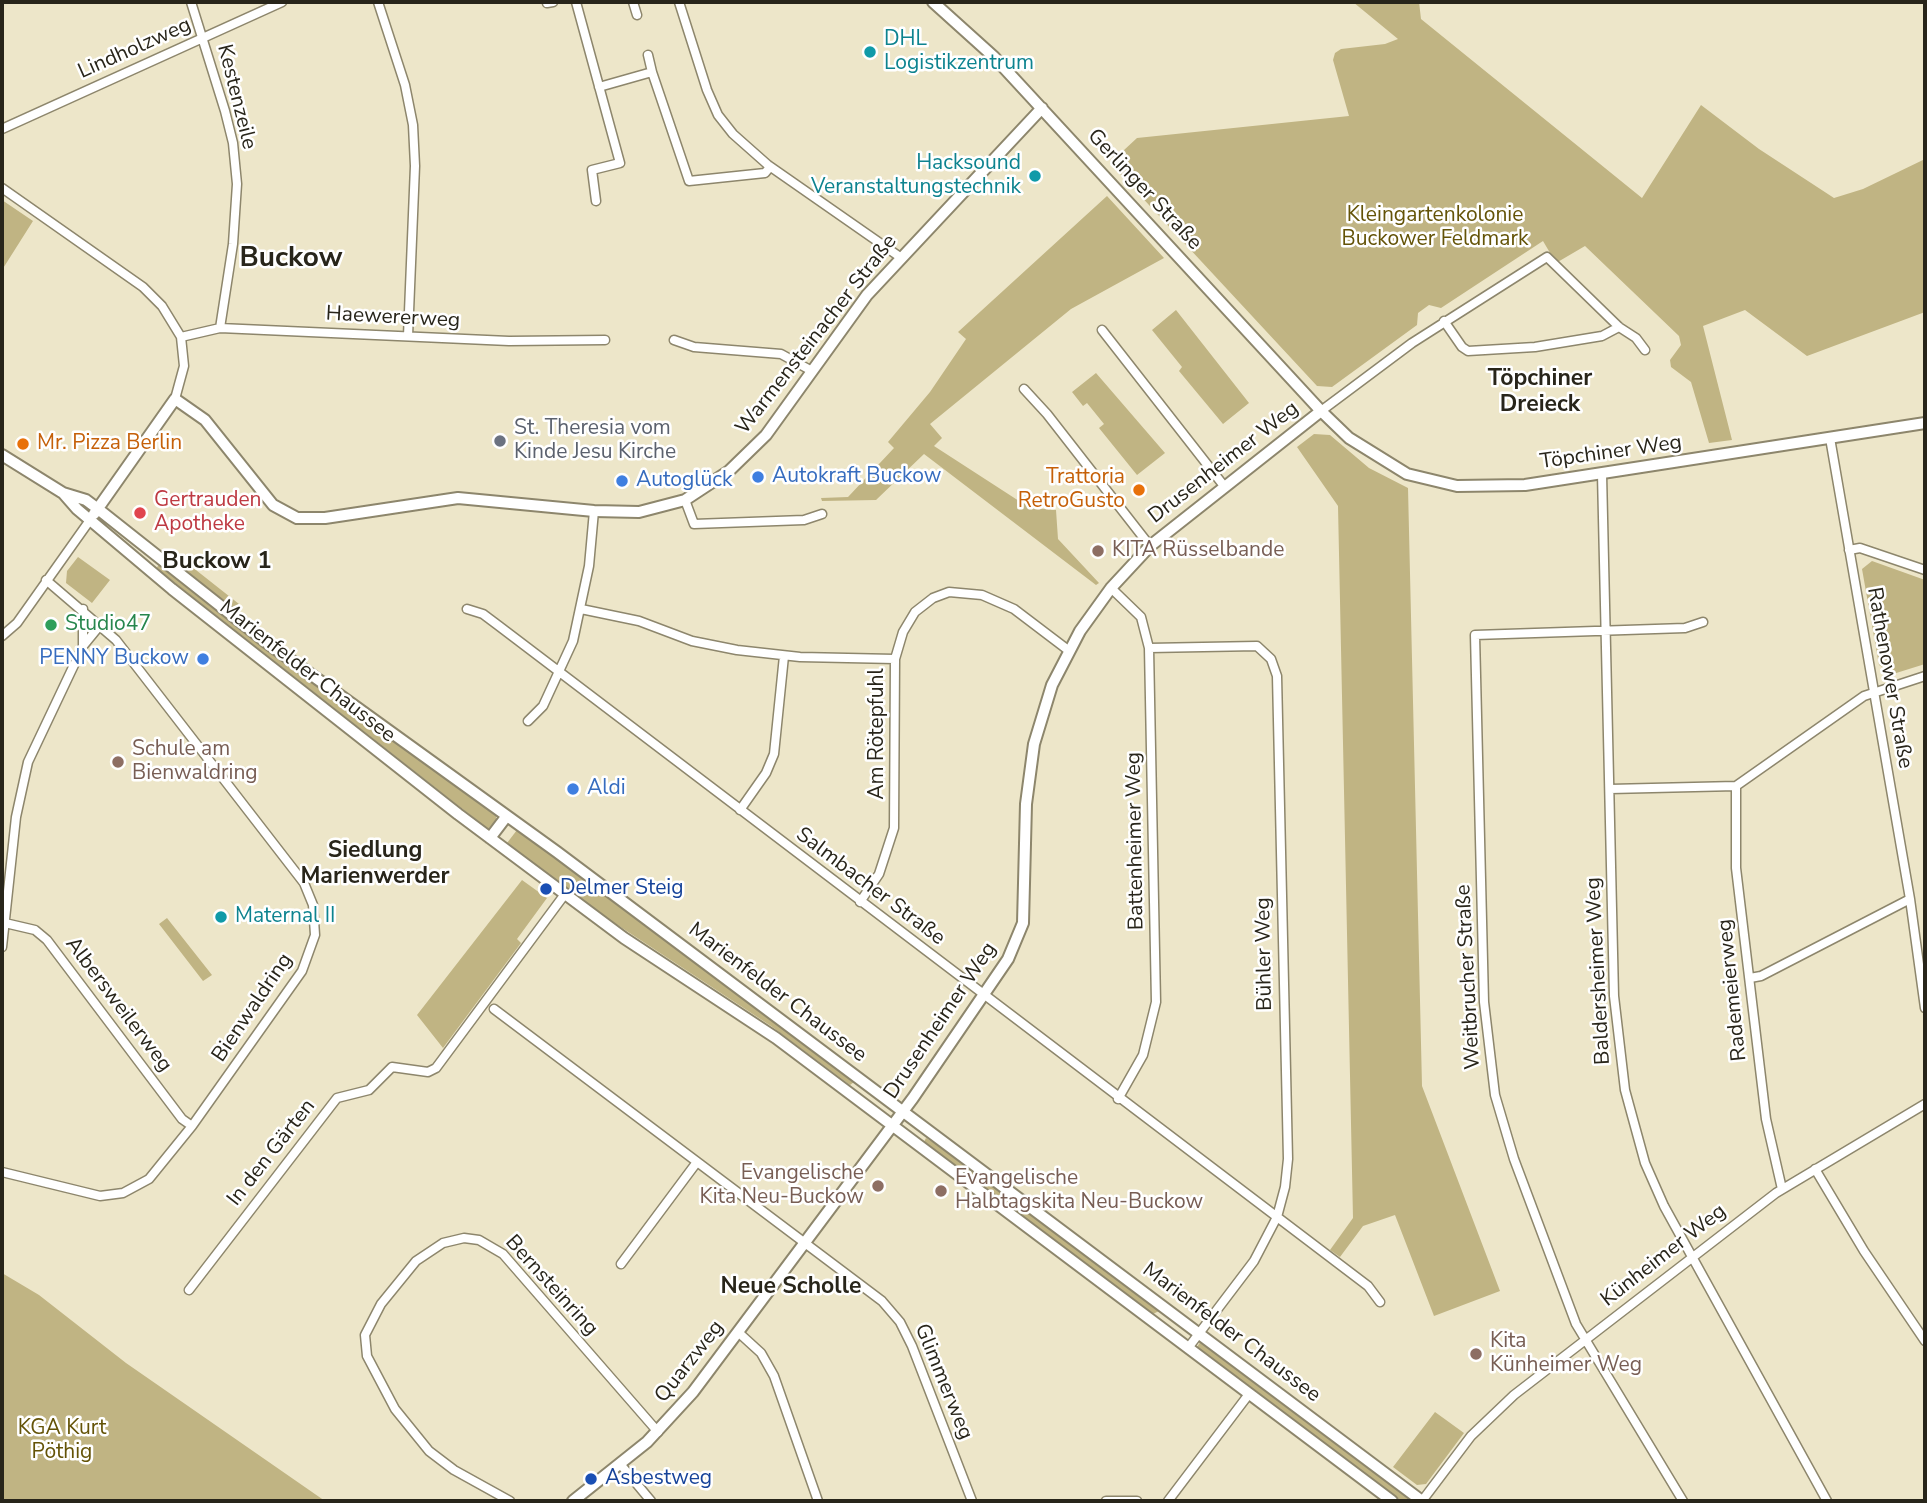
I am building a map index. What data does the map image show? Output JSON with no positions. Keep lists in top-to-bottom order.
{
  "streets": {
    "street": [
      "Lindholzweg",
      "Kestenzeile",
      "Gerlinger Straße",
      "Haewererweg",
      "Warmensteinacher Straße",
      "Töpchiner Weg",
      "Drusenheimer Weg",
      "Marienfelder Chaussee",
      "Rathenower Straße",
      "Am Rötepfuhl",
      "Battenheimer Weg",
      "Salmbacher Straße",
      "Bühler Weg",
      "Baldersheimer Weg",
      "Weitbrucher Straße",
      "Rademeierweg",
      "Albersweilerweg",
      "Bienwaldring",
      "In den Gärten",
      "Künheimer Weg",
      "Bernsteinring",
      "Quarzweg",
      "Glimmerweg"
    ]
  },
  "crossings": [
    ["Lindholzweg", "Kestenzeile"],
    ["Kestenzeile", "Haewererweg"],
    ["Gerlinger Straße", "Warmensteinacher Straße"],
    ["Gerlinger Straße", "Töpchiner Weg"],
    ["Gerlinger Straße", "Drusenheimer Weg"],
    ["Töpchiner Weg", "Drusenheimer Weg"],
    ["Töpchiner Weg", "Rathenower Straße"],
    ["Töpchiner Weg", "Baldersheimer Weg"],
    ["Drusenheimer Weg", "Marienfelder Chaussee"],
    ["Drusenheimer Weg", "Am Rötepfuhl"],
    ["Drusenheimer Weg", "Battenheimer Weg"],
    ["Drusenheimer Weg", "Salmbacher Straße"],
    ["Drusenheimer Weg", "Quarzweg"],
    ["Marienfelder Chaussee", "Bühler Weg"],
    ["Marienfelder Chaussee", "In den Gärten"],
    ["Marienfelder Chaussee", "Künheimer Weg"],
    ["Marienfelder Chaussee", "Quarzweg"],
    ["Am Rötepfuhl", "Salmbacher Straße"],
    ["Battenheimer Weg", "Salmbacher Straße"],
    ["Battenheimer Weg", "Bühler Weg"],
    ["Salmbacher Straße", "Bühler Weg"],
    ["Baldersheimer Weg", "Weitbrucher Straße"],
    ["Baldersheimer Weg", "Künheimer Weg"],
    ["Weitbrucher Straße", "Künheimer Weg"],
    ["Rademeierweg", "Künheimer Weg"],
    ["Albersweilerweg", "Bienwaldring"],
    ["Bernsteinring", "Quarzweg"],
    ["Quarzweg", "Glimmerweg"]
  ],
  "districts": [
    "Buckow",
    "Töpchiner Dreieck",
    "Buckow 1",
    "Siedlung Marienwerder",
    "Neue Scholle"
  ],
  "parks": ["Kleingartenkolonie Buckower Feldmark", "KGA Kurt Pöthig"],
  "places": [
    "DHL Logistikzentrum",
    "Hacksound Veranstaltungstechnik",
    "St. Theresia vom Kinde Jesu Kirche",
    "Mr. Pizza Berlin",
    "Autokraft Buckow",
    "Autoglück",
    "Trattoria RetroGusto",
    "Gertrauden Apotheke",
    "KITA Rüsselbande",
    "Studio47",
    "PENNY Buckow",
    "Schule am Bienwaldring",
    "Aldi",
    "Delmer Steig",
    "Maternal II",
    "Evangelische Kita Neu-Buckow",
    "Evangelische Halbtagskita Neu-Buckow",
    "Kita Künheimer Weg",
    "Asbestweg"
  ]
}
